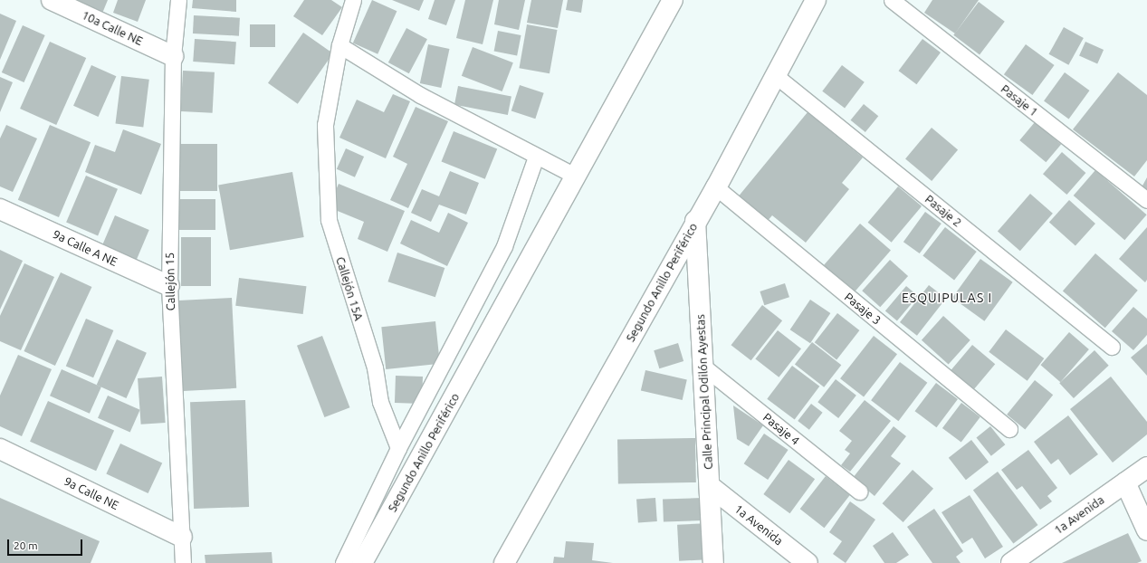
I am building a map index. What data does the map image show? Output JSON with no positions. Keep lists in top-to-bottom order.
{
  "streets": {
    "main road": [
      "10a Calle NE",
      "9a Calle A NE",
      "Segundo Anillo Periférico",
      "Calle Principal Odilón Ayestas",
      "9a Calle NE",
      "1a Avenida"
    ],
    "lane": [
      "Pasaje 1",
      "Pasaje 2",
      "Callejón 15",
      "Callejón 15A",
      "Pasaje 3",
      "Pasaje 4"
    ]
  },
  "crossings": [
    ["10a Calle NE", "Callejón 15"],
    ["Pasaje 2", "Segundo Anillo Periférico"],
    ["9a Calle A NE", "Callejón 15"],
    ["Callejón 15", "9a Calle NE"],
    ["Segundo Anillo Periférico", "Pasaje 3"],
    ["Segundo Anillo Periférico", "Calle Principal Odilón Ayestas"],
    ["Calle Principal Odilón Ayestas", "Pasaje 4"],
    ["Calle Principal Odilón Ayestas", "1a Avenida"]
  ],
  "districts": ["ESQUIPULAS I"],
  "scale_bar": "20 m"
}
